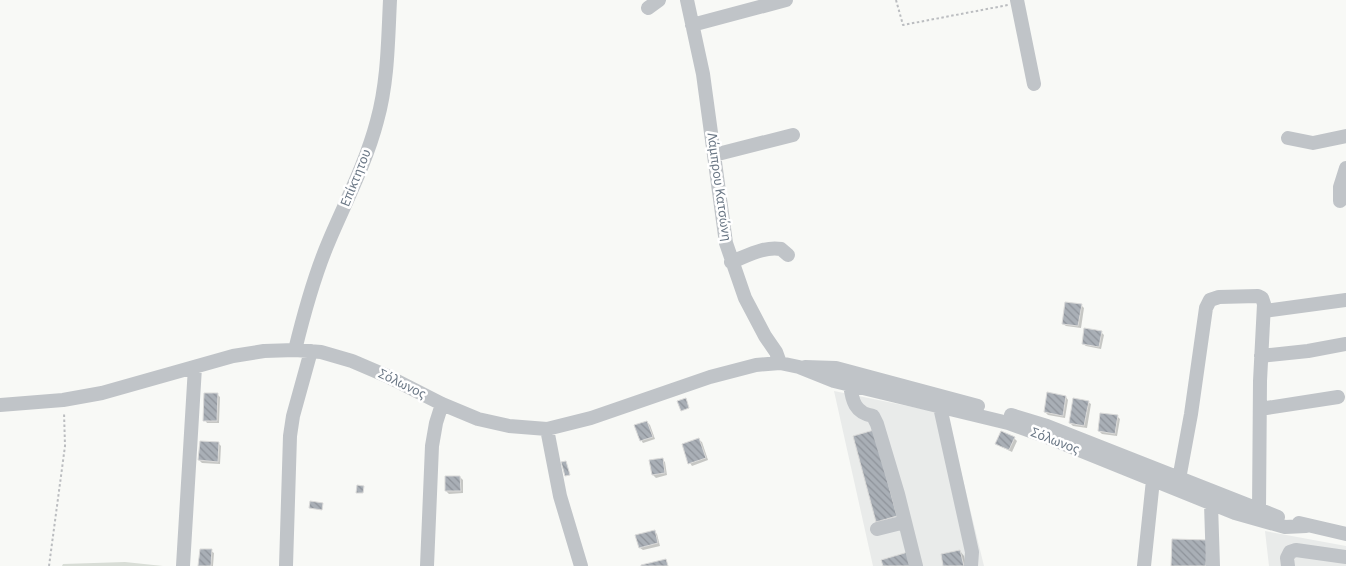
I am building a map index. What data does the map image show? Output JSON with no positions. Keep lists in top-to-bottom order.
{
  "streets": {
    "street": ["Επίκτητου", "Λάμπρου Κατσώνη", "Σόλωνος"]
  },
  "crossings": [
    ["Επίκτητου", "Σόλωνος"],
    ["Λάμπρου Κατσώνη", "Σόλωνος"]
  ]
}
